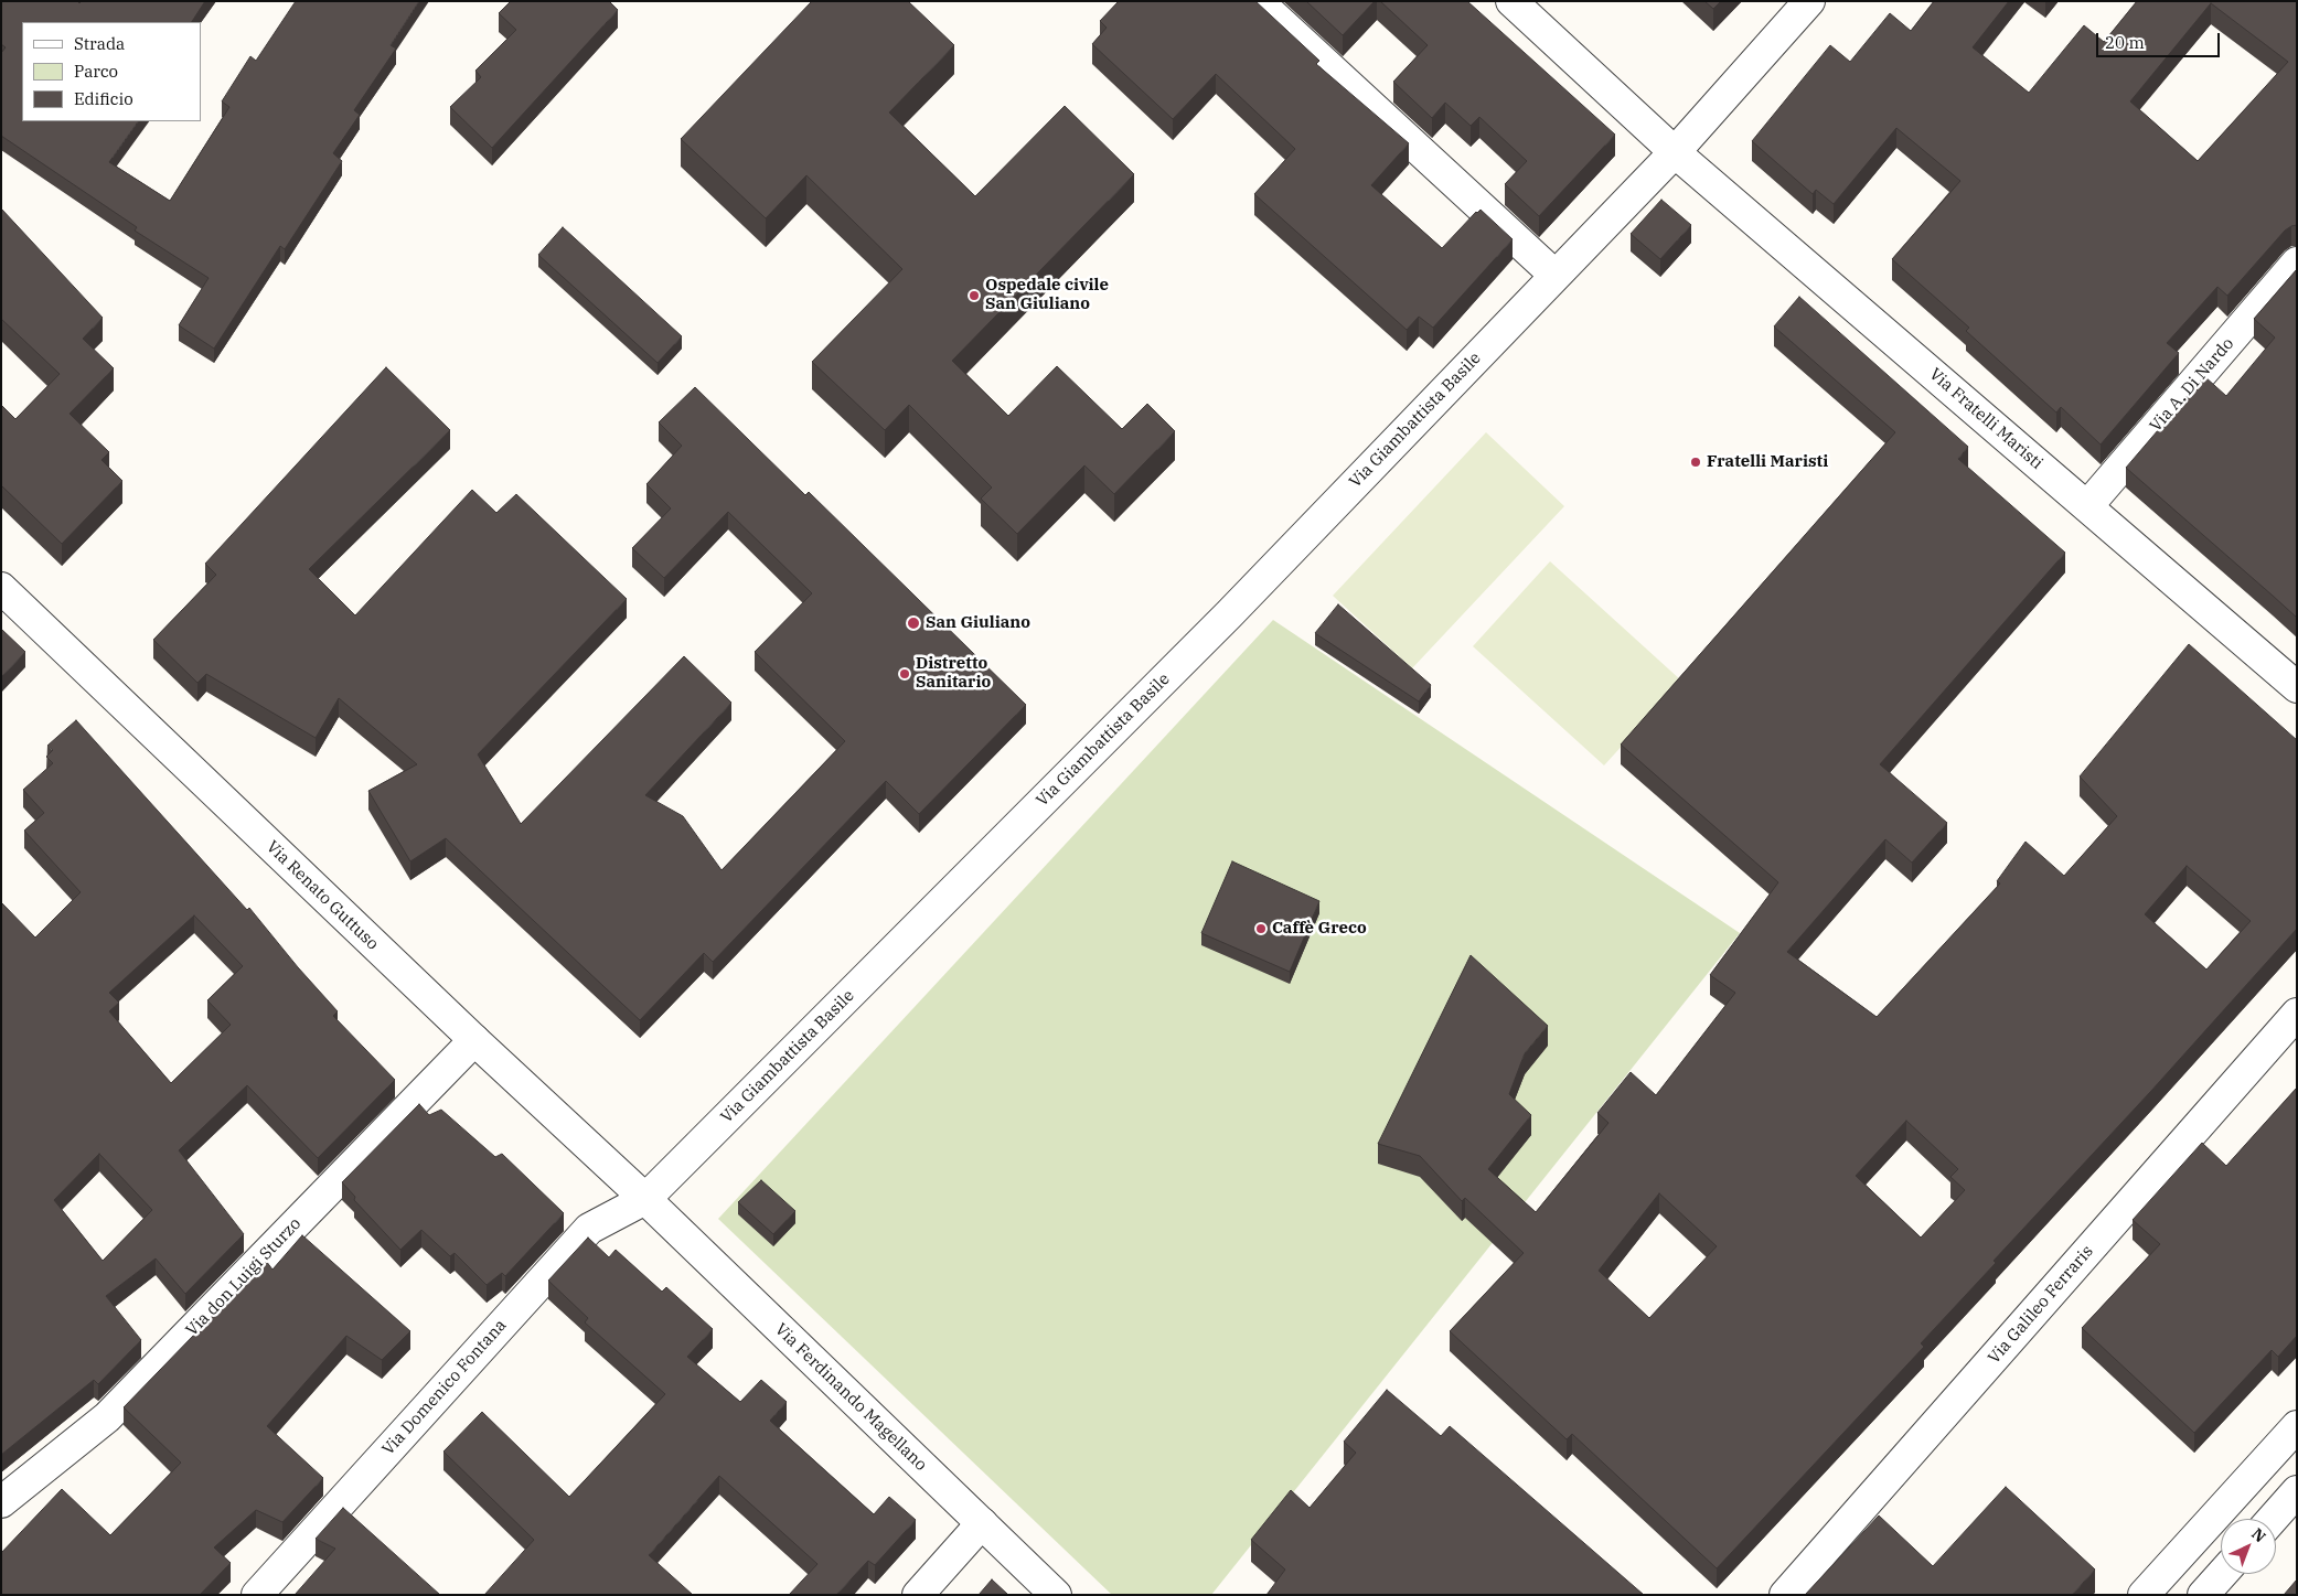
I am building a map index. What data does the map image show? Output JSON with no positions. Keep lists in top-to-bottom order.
{
  "streets": {
    "street": [
      "Via A. Di Nardo",
      "Via Fratelli Maristi",
      "Via Giambattista Basile",
      "Via Renato Guttuso",
      "Via don Luigi Sturzo",
      "Via Galileo Ferraris",
      "Via Domenico Fontana",
      "Via Ferdinando Magellano"
    ]
  },
  "crossings": [
    ["Via A. Di Nardo", "Via Fratelli Maristi"],
    ["Via Fratelli Maristi", "Via Giambattista Basile"],
    ["Via Giambattista Basile", "Via Renato Guttuso"],
    ["Via Giambattista Basile", "Via Domenico Fontana"],
    ["Via Giambattista Basile", "Via Ferdinando Magellano"],
    ["Via Renato Guttuso", "Via don Luigi Sturzo"],
    ["Via Renato Guttuso", "Via Domenico Fontana"],
    ["Via Renato Guttuso", "Via Ferdinando Magellano"],
    ["Via Domenico Fontana", "Via Ferdinando Magellano"]
  ],
  "places": [
    "Ospedale civile San Giuliano",
    "Fratelli Maristi",
    "San Giuliano",
    "Distretto Sanitario",
    "Caffè Greco"
  ],
  "legend": ["Strada", "Parco", "Edificio"],
  "scale_bar": "20 m",
  "north": "top right"
}
